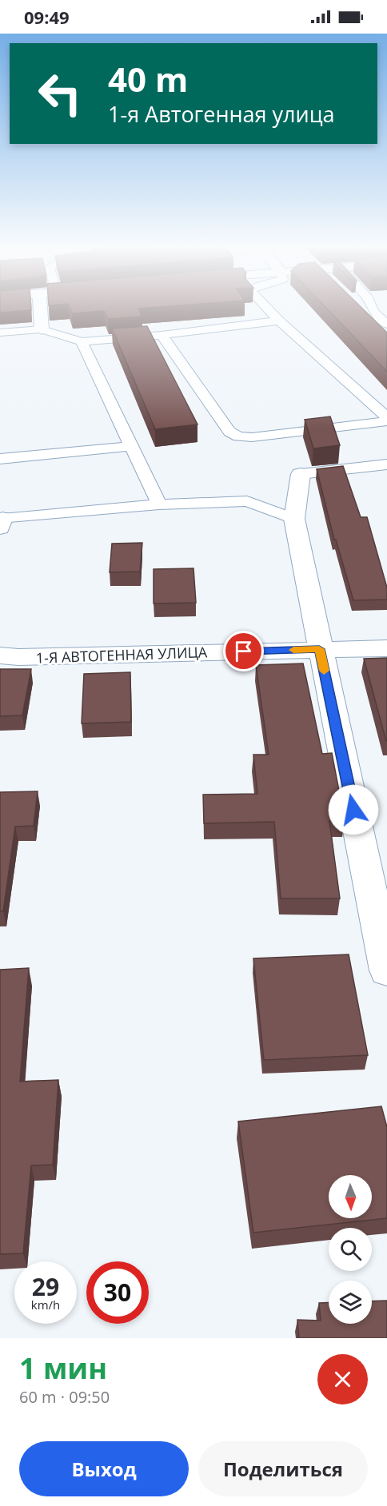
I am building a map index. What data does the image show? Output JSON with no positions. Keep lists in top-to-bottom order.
{
  "streets": {
    "street": ["1-Я АВТОГЕННАЯ УЛИЦА"]
  },
  "north": "bottom",
  "page": {
    "status": "09:49",
    "turn": ["40 m", "1-я Автогенная улица"],
    "speed": "29 km/h",
    "limit": "30",
    "heading": ["1 мин", "60 m · 09:50"],
    "buttons": ["Выход", "Поделиться"]
  }
}
